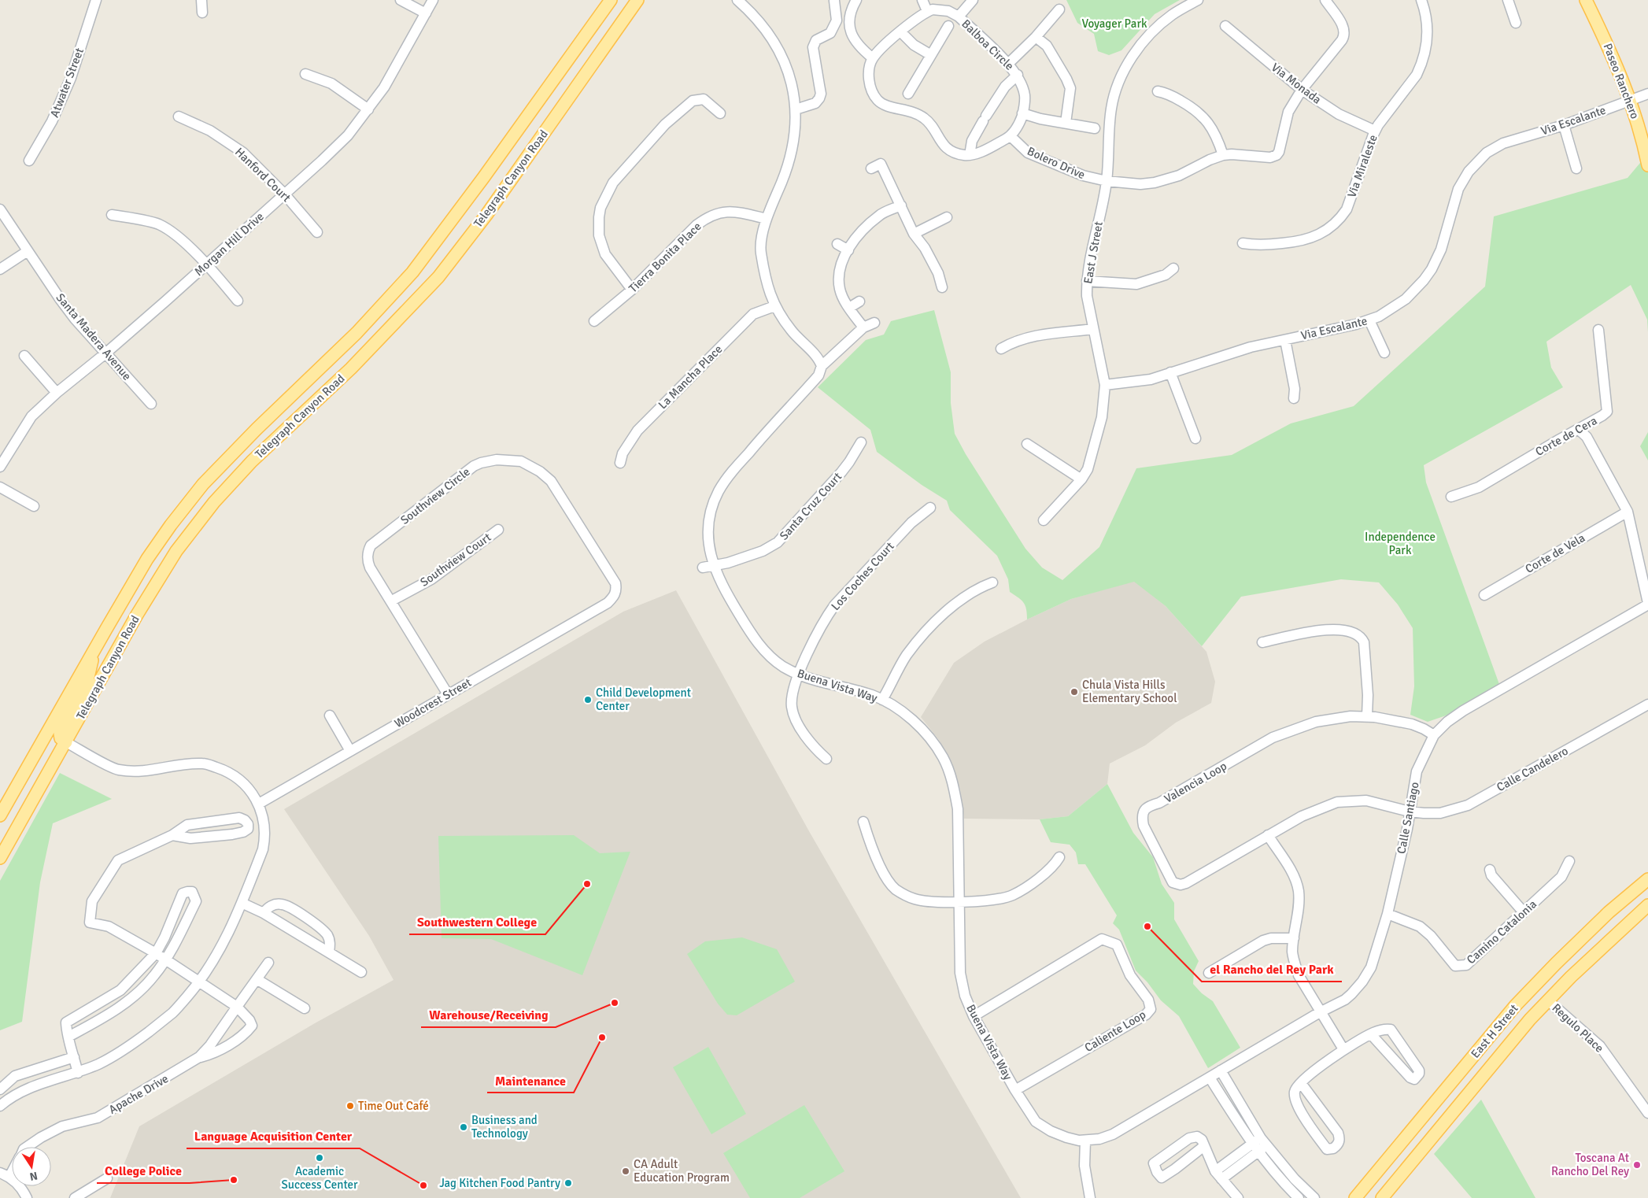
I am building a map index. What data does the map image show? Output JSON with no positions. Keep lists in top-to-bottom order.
{
  "streets": {
    "main road": ["Paseo Ranchero", "Telegraph Canyon Road", "East H Street"],
    "street": [
      "Balboa Circle",
      "Atwater Street",
      "Via Monada",
      "Via Escalante",
      "Bolero Drive",
      "Via Miraleste",
      "Hanford Court",
      "Morgan Hill Drive",
      "East J Street",
      "Tierra Bonita Place",
      "Santa Madera Avenue",
      "La Mancha Place",
      "Corte de Cera",
      "Southview Circle",
      "Santa Cruz Court",
      "Corte de Vela",
      "Southview Court",
      "Los Coches Court",
      "Buena Vista Way",
      "Woodcrest Street",
      "Calle Candelero",
      "Valencia Loop",
      "Calle Santiago",
      "Camino Catalonia",
      "Regulo Place",
      "Caliente Loop",
      "Apache Drive"
    ]
  },
  "crossings": [
    ["Balboa Circle", "Bolero Drive"],
    ["Paseo Ranchero", "Via Escalante"],
    ["Via Monada", "Via Miraleste"],
    ["Via Escalante", "East J Street"],
    ["Bolero Drive", "East J Street"],
    ["Hanford Court", "Morgan Hill Drive"],
    ["Morgan Hill Drive", "Santa Madera Avenue"],
    ["Southview Circle", "Southview Court"],
    ["Southview Circle", "Woodcrest Street"],
    ["Santa Cruz Court", "Buena Vista Way"],
    ["Los Coches Court", "Buena Vista Way"],
    ["Buena Vista Way", "Calle Santiago"],
    ["Buena Vista Way", "Caliente Loop"],
    ["Calle Candelero", "Valencia Loop"],
    ["Calle Candelero", "Calle Santiago"],
    ["Valencia Loop", "Calle Santiago"],
    ["Calle Santiago", "Camino Catalonia"],
    ["Regulo Place", "East H Street"]
  ],
  "parks": ["Voyager Park", "Independence Park"],
  "places": [
    "Chula Vista Hills Elementary School",
    "Child Development Center",
    "Southwestern College",
    "el Rancho del Rey Park",
    "Warehouse/Receiving",
    "Maintenance",
    "Time Out Café",
    "Business and Technology",
    "Academic Success Center",
    "Toscana At Rancho Del Rey",
    "CA Adult Education Program",
    "College Police",
    "Jag Kitchen Food Pantry",
    "Language Acquisition Center"
  ],
  "north": "bottom"
}
